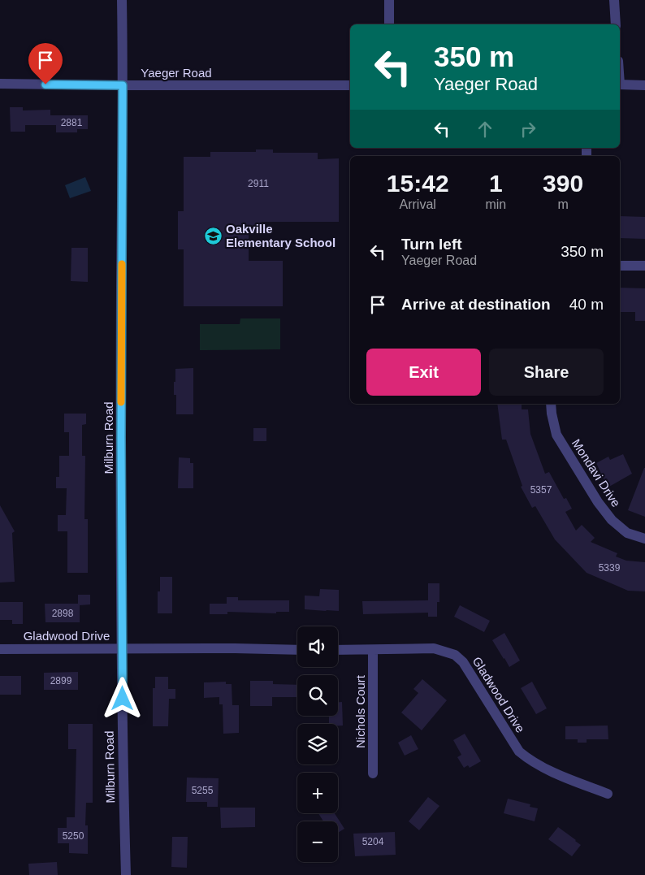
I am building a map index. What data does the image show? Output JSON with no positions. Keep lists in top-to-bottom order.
{
  "streets": {
    "street": [
      "Yaeger Road",
      "Milburn Road",
      "Mondavi Drive",
      "Gladwood Drive",
      "Nichols Court"
    ]
  },
  "crossings": [
    ["Yaeger Road", "Milburn Road"],
    ["Milburn Road", "Gladwood Drive"],
    ["Gladwood Drive", "Nichols Court"]
  ],
  "places": {
    "school or university": ["Oakville Elementary School"]
  },
  "house_numbers": [
    "2881",
    "2911",
    "5357",
    "5339",
    "2898",
    "2899",
    "5255",
    "5250",
    "5204"
  ],
  "page": {
    "turn": ["350 m", "Yaeger Road"],
    "eta": [
      "15:42",
      "Arrival",
      "1",
      "min",
      "390",
      "m"
    ],
    "list": [
      {
        "name": "Turn left",
        "note": "Yaeger Road",
        "value": "350 m"
      },
      {
        "name": "Arrive at destination",
        "value": "40 m"
      }
    ],
    "buttons": ["Exit", "Share"],
    "map_buttons": ["+", "−"]
  }
}
